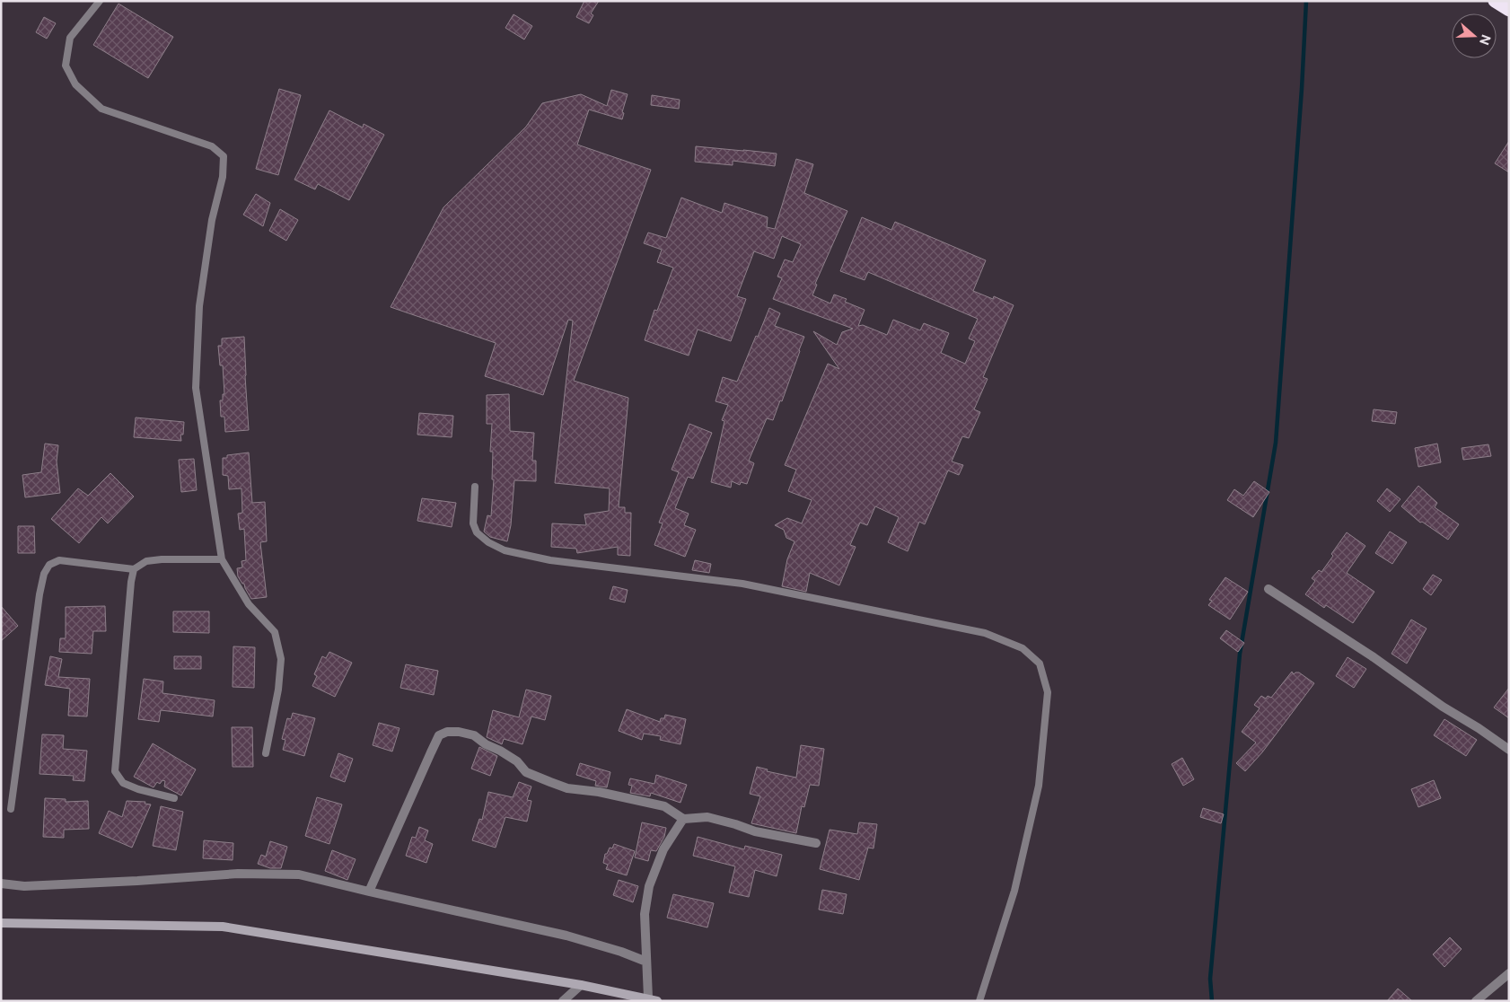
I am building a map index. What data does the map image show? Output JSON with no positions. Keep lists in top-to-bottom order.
{
  "north": "right"
}
